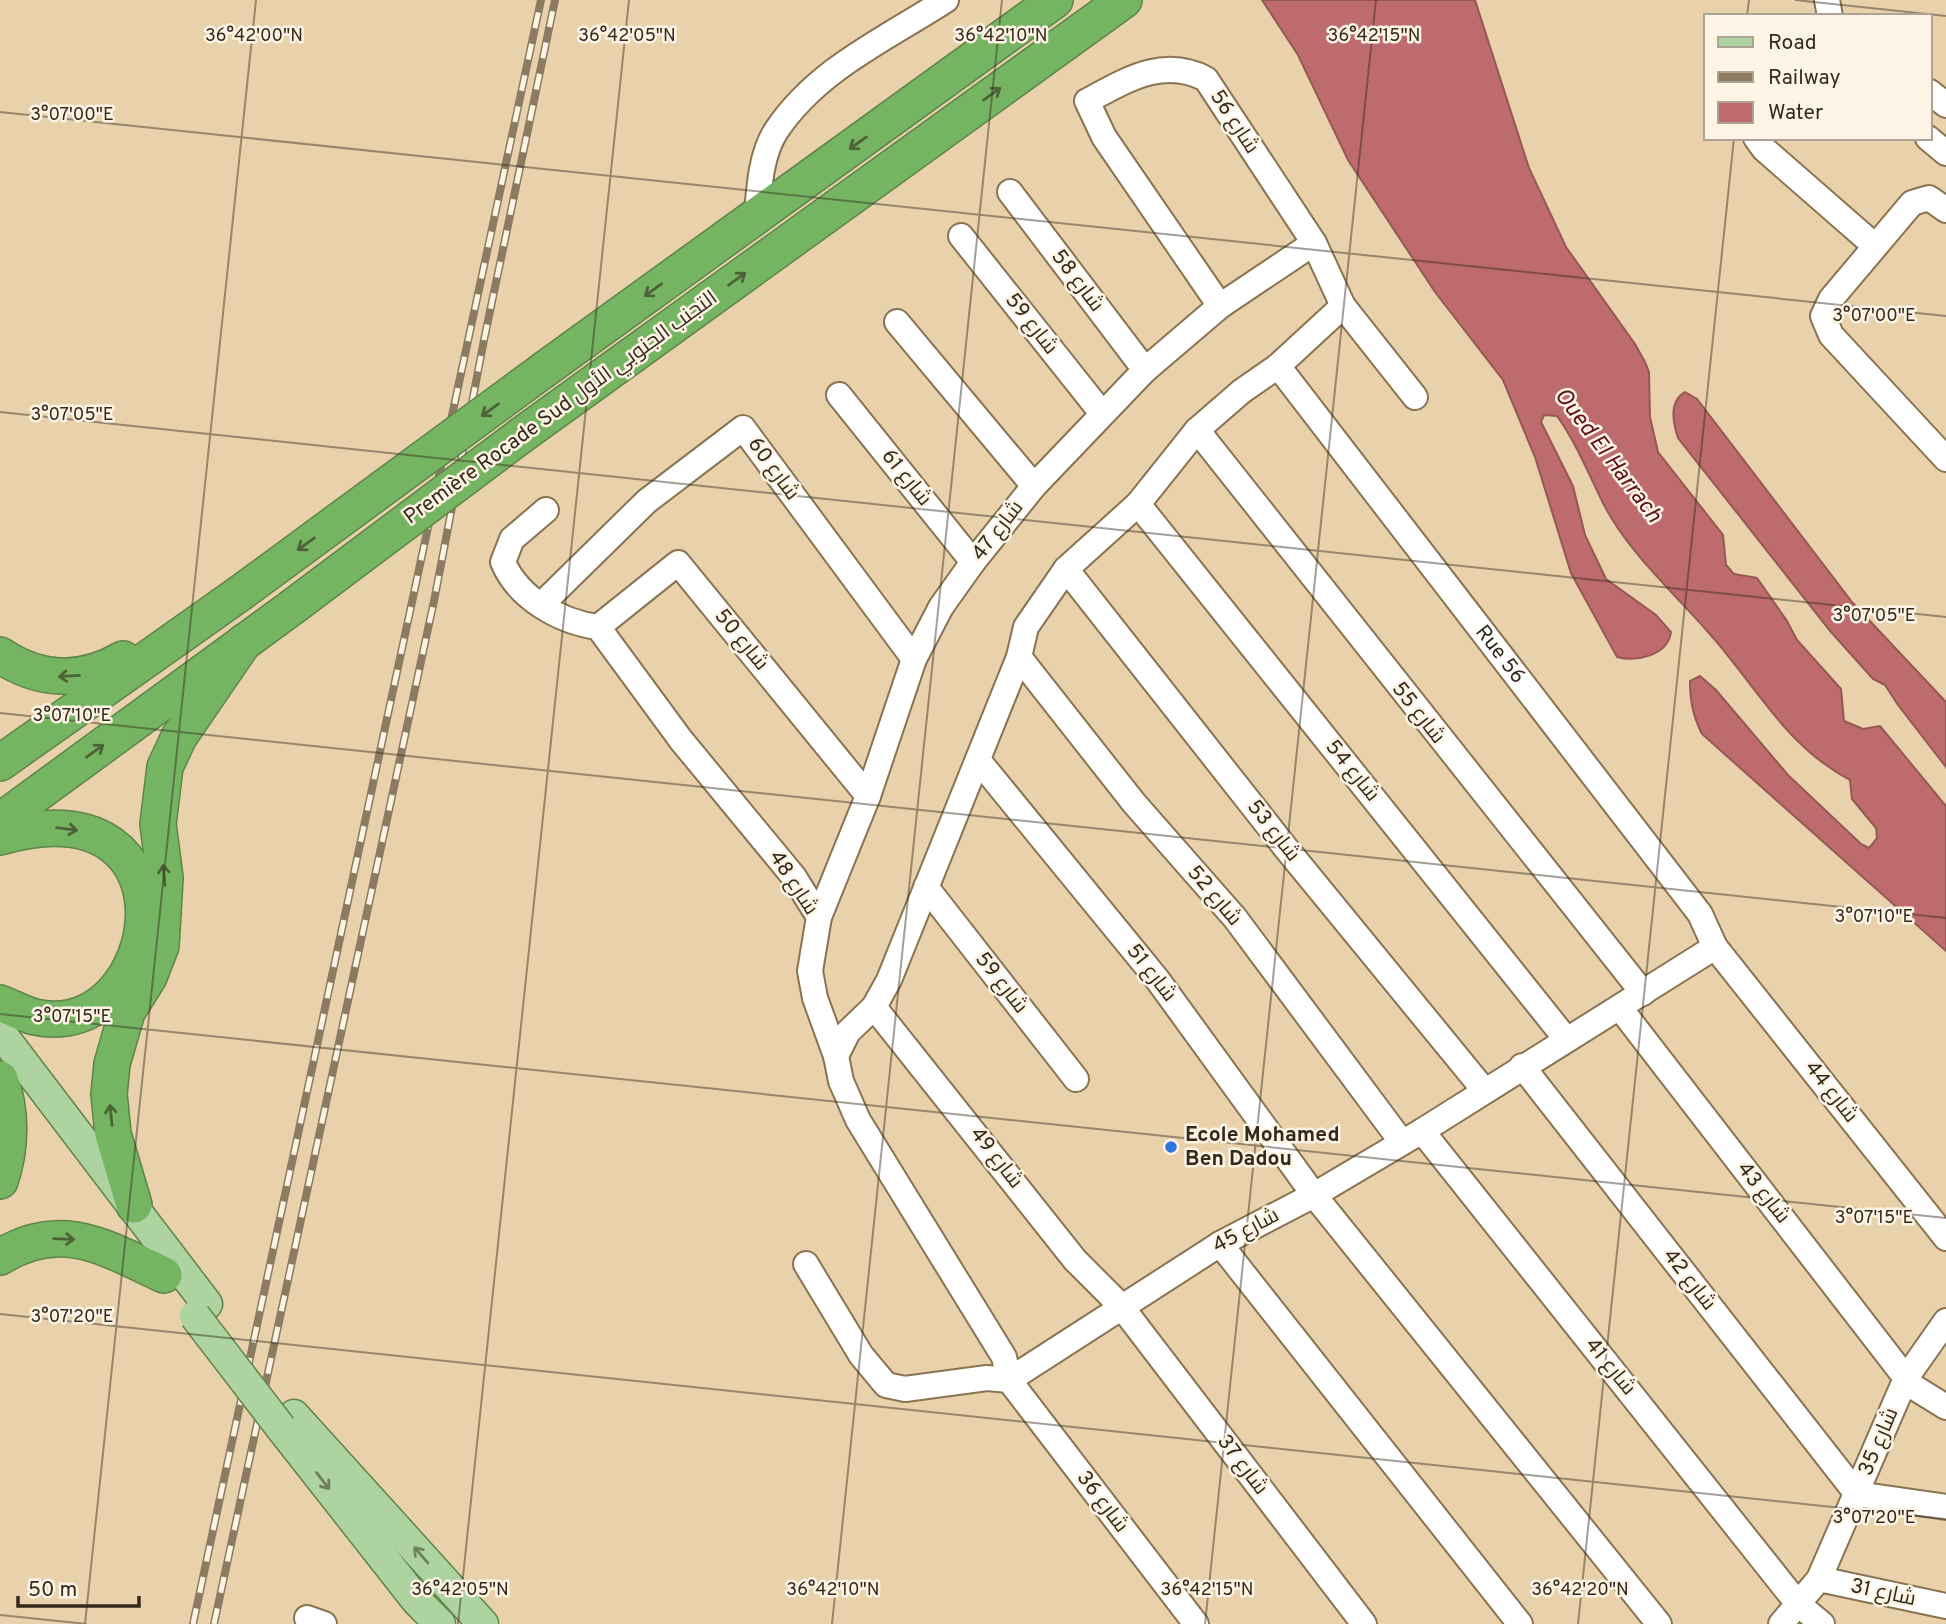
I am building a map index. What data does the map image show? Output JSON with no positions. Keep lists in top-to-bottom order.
{
  "streets": {
    "highway": ["Première Rocade Sud التجنب الجنوبي الأول"],
    "street": [
      "شارع 56",
      "شارع 58",
      "شارع 59",
      "شارع 60",
      "شارع 61",
      "شارع 47",
      "شارع 50",
      "Rue 56",
      "شارع 55",
      "شارع 54",
      "شارع 53",
      "شارع 48",
      "شارع 52",
      "شارع 51",
      "شارع 44",
      "شارع 49",
      "شارع 43",
      "شارع 45",
      "شارع 42",
      "شارع 41",
      "شارع 35",
      "شارع 37",
      "شارع 36",
      "شارع 31"
    ]
  },
  "crossings": [
    ["شارع 56", "شارع 47"],
    ["شارع 58", "شارع 47"],
    ["شارع 59", "شارع 47"],
    ["شارع 60", "شارع 47"],
    ["شارع 61", "شارع 47"],
    ["شارع 47", "شارع 50"],
    ["شارع 47", "شارع 48"],
    ["شارع 50", "شارع 48"],
    ["Rue 56", "شارع 44"],
    ["Rue 56", "شارع 45"],
    ["شارع 55", "شارع 45"],
    ["شارع 54", "شارع 45"],
    ["شارع 53", "شارع 45"],
    ["شارع 48", "شارع 45"],
    ["شارع 48", "شارع 36"],
    ["شارع 52", "شارع 45"],
    ["شارع 52", "شارع 41"],
    ["شارع 51", "شارع 45"],
    ["شارع 44", "شارع 45"],
    ["شارع 49", "شارع 45"],
    ["شارع 49", "شارع 37"],
    ["شارع 43", "شارع 45"],
    ["شارع 43", "شارع 35"],
    ["شارع 45", "شارع 42"],
    ["شارع 45", "شارع 41"],
    ["شارع 45", "شارع 37"],
    ["شارع 45", "شارع 36"],
    ["شارع 42", "شارع 35"],
    ["شارع 41", "شارع 35"],
    ["شارع 35", "شارع 31"]
  ],
  "water": ["Oued El Harrach"],
  "places": ["Ecole Mohamed Ben Dadou"],
  "legend": ["Road", "Railway", "Water"],
  "scale_bar": "50 m",
  "coordinates": [
    "36°42'00\"N",
    "36°42'05\"N",
    "36°42'10\"N",
    "36°42'15\"N",
    "3°07'00\"E",
    "3°07'05\"E",
    "3°07'10\"E",
    "3°07'15\"E",
    "3°07'20\"E",
    "36°42'20\"N"
  ]
}
